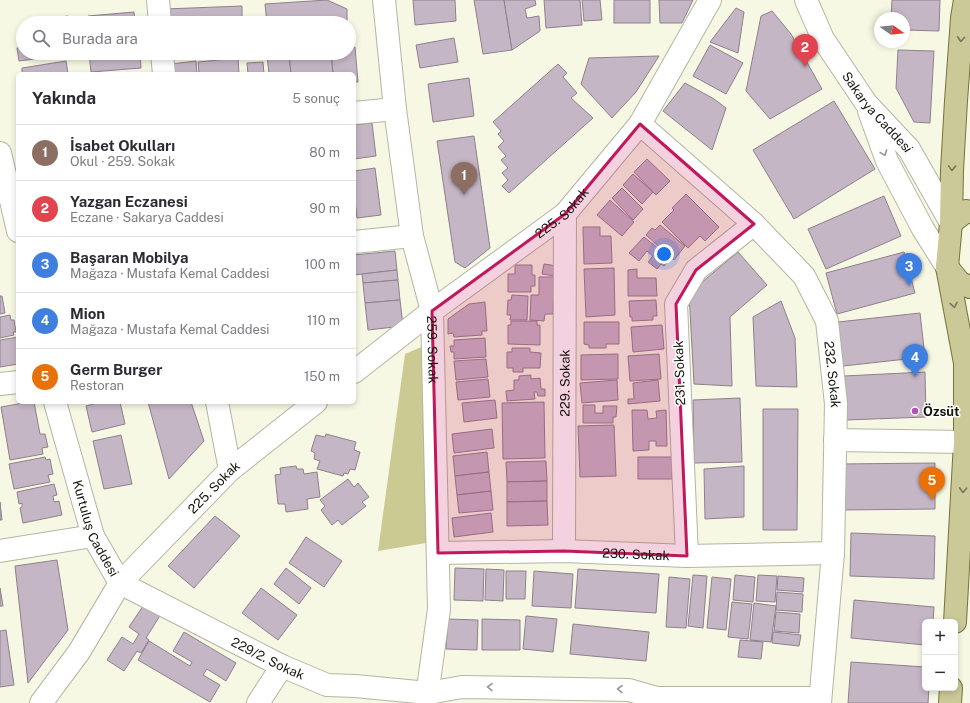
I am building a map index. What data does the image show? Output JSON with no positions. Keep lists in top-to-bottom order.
{
  "streets": {
    "street": [
      "Sakarya Caddesi",
      "225. Sokak",
      "259. Sokak",
      "231. Sokak",
      "232. Sokak",
      "229. Sokak",
      "Kurtuluş Caddesi",
      "230. Sokak",
      "229/2. Sokak"
    ]
  },
  "crossings": [
    ["225. Sokak", "259. Sokak"],
    ["225. Sokak", "232. Sokak"],
    ["225. Sokak", "229. Sokak"],
    ["225. Sokak", "Kurtuluş Caddesi"],
    ["225. Sokak", "229/2. Sokak"],
    ["259. Sokak", "230. Sokak"],
    ["259. Sokak", "229/2. Sokak"],
    ["231. Sokak", "232. Sokak"],
    ["231. Sokak", "230. Sokak"],
    ["232. Sokak", "230. Sokak"],
    ["229. Sokak", "230. Sokak"],
    ["Kurtuluş Caddesi", "229/2. Sokak"]
  ],
  "places": ["Özsüt"],
  "north": "right",
  "page": {
    "search": "Burada ara",
    "pins": [
      "2",
      "1",
      "3",
      "4",
      "5"
    ],
    "heading": ["Yakında", "5 sonuç"],
    "list": [
      {
        "mark": "1",
        "name": "İsabet Okulları",
        "note": "Okul · 259. Sokak",
        "value": "80 m"
      },
      {
        "mark": "2",
        "name": "Yazgan Eczanesi",
        "note": "Eczane · Sakarya Caddesi",
        "value": "90 m"
      },
      {
        "mark": "3",
        "name": "Başaran Mobilya",
        "note": "Mağaza · Mustafa Kemal Caddesi",
        "value": "100 m"
      },
      {
        "mark": "4",
        "name": "Mion",
        "note": "Mağaza · Mustafa Kemal Caddesi",
        "value": "110 m"
      },
      {
        "mark": "5",
        "name": "Germ Burger",
        "note": "Restoran",
        "value": "150 m"
      }
    ],
    "map_buttons": ["+", "−"]
  }
}
